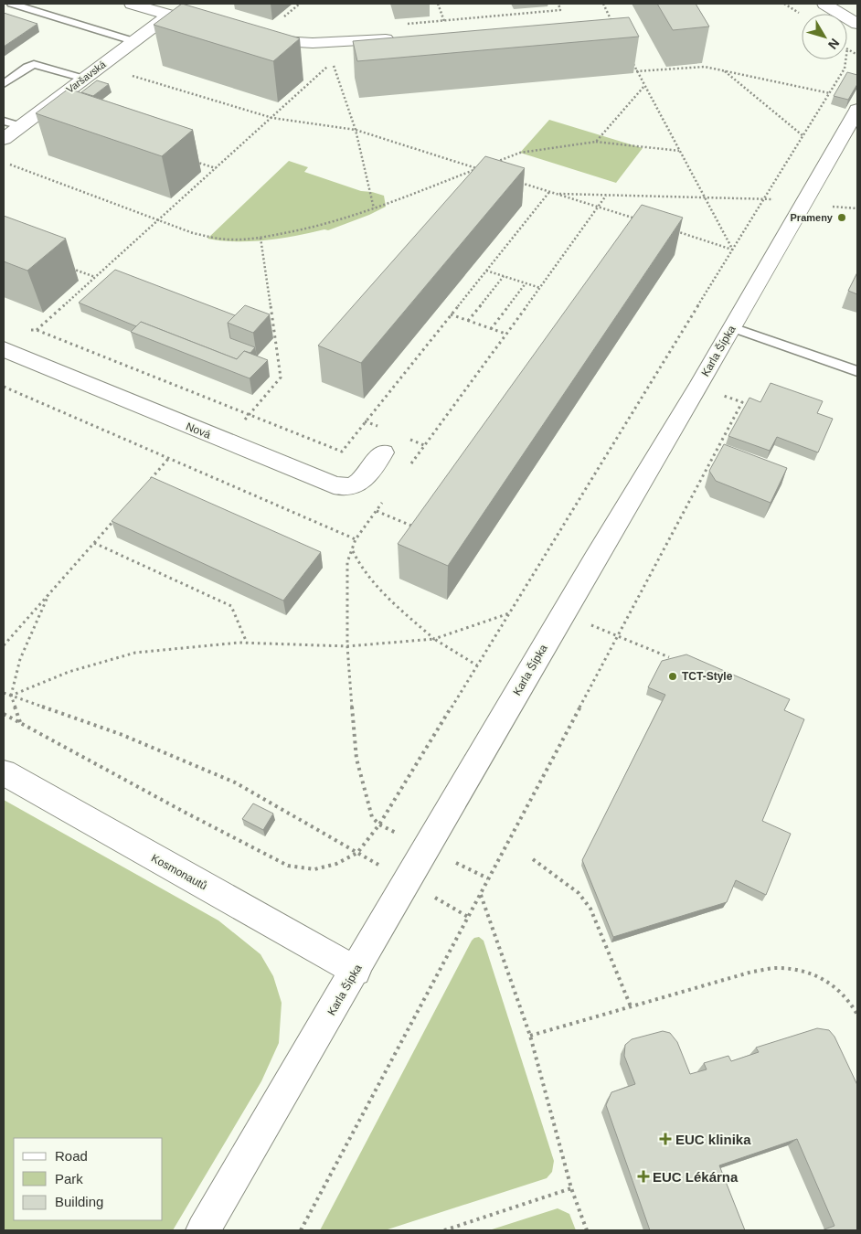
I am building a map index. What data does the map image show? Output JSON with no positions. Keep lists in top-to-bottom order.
{
  "streets": {
    "street": [
      "Varšavská",
      "Karla Šípka",
      "Nová",
      "Kosmonautů"
    ]
  },
  "crossings": [
    ["Karla Šípka", "Kosmonautů"]
  ],
  "places": {
    "other": ["Prameny", "TCT-Style"],
    "health": ["EUC klinika", "EUC Lékárna"]
  },
  "legend": ["Road", "Park", "Building"],
  "north": "bottom right"
}
